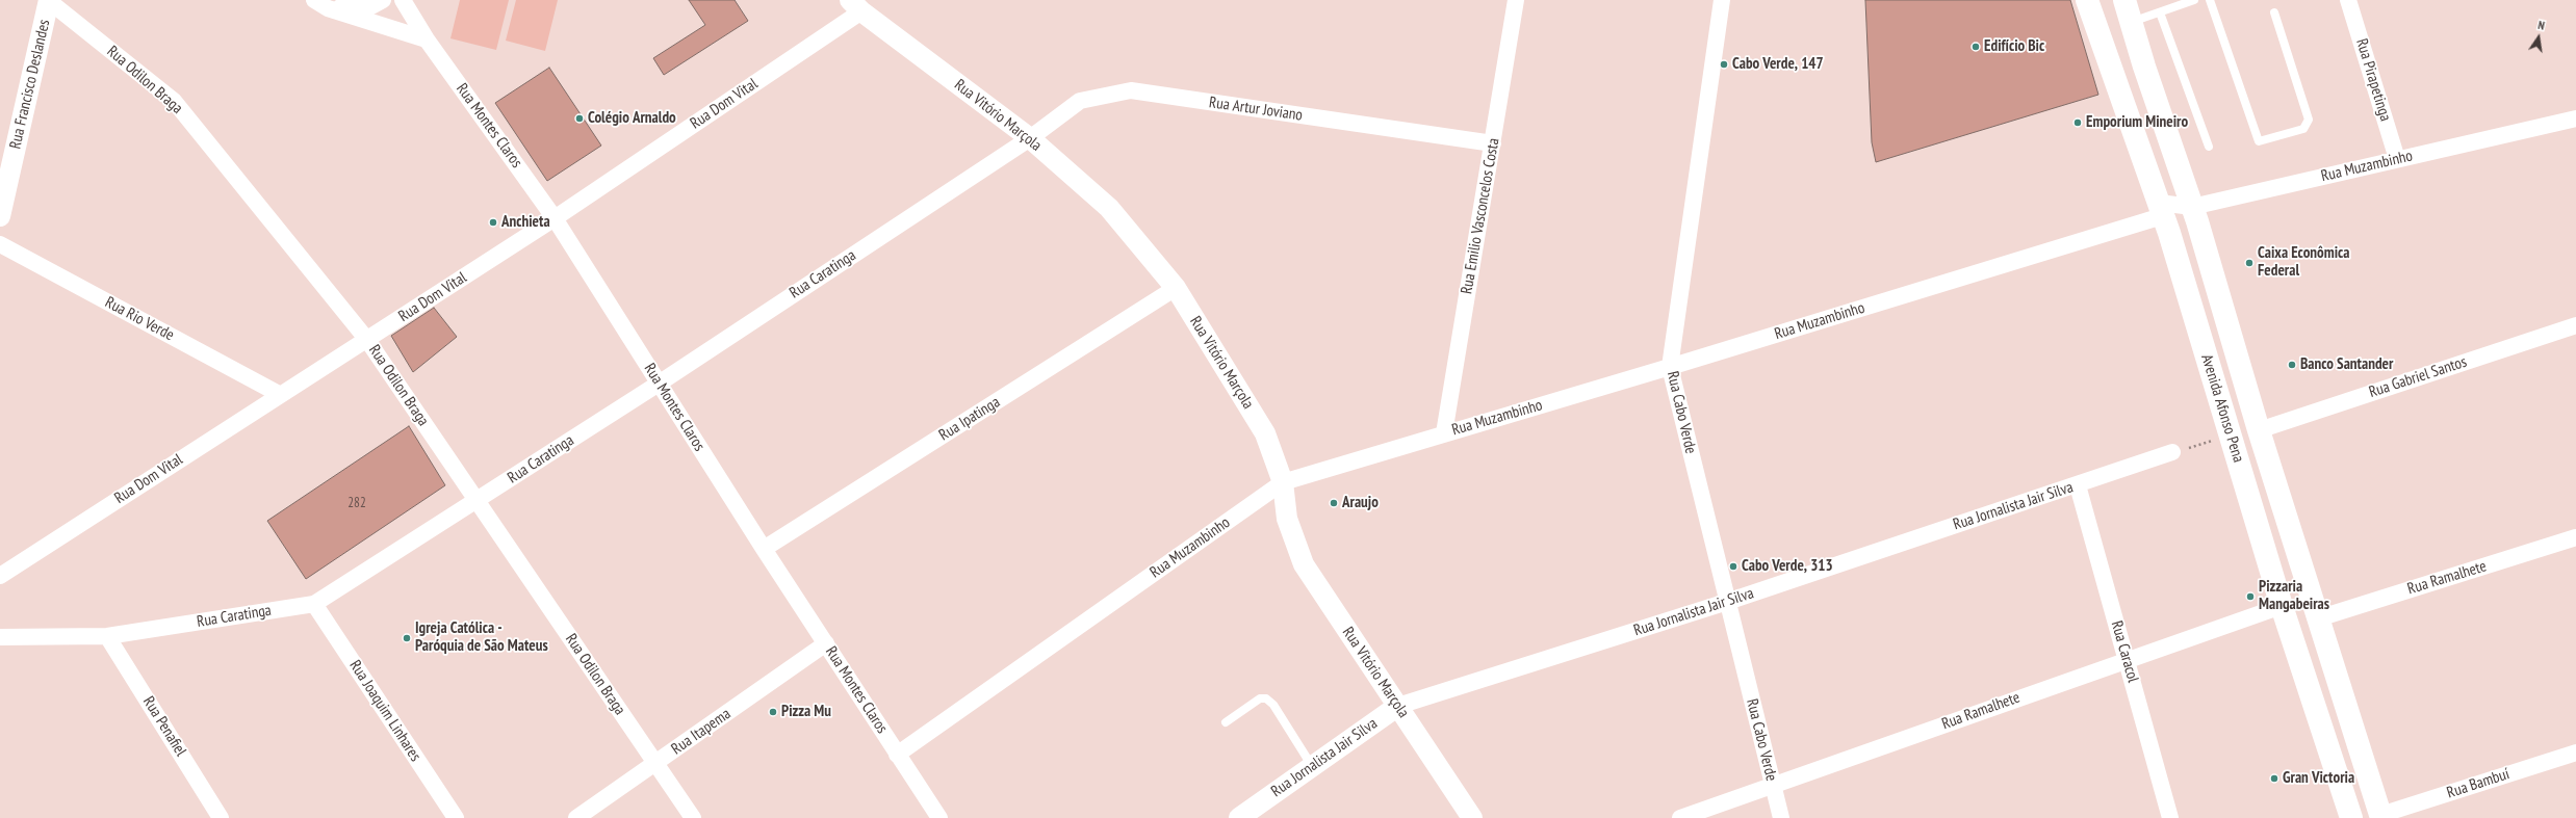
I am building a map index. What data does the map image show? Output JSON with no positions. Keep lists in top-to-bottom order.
{
  "streets": {
    "main road": ["Avenida Afonso Pena"],
    "street": [
      "Rua Odilon Braga",
      "Rua Pirapetinga",
      "Rua Francisco Deslandes",
      "Rua Dom Vital",
      "Rua Artur Joviano",
      "Rua Vitório Marçola",
      "Rua Montes Claros",
      "Rua Muzambinho",
      "Rua Emilio Vasconcelos Costa",
      "Rua Caratinga",
      "Rua Rio Verde",
      "Rua Gabriel Santos",
      "Rua Cabo Verde",
      "Rua Ipatinga",
      "Rua Jornalista Jair Silva",
      "Rua Ramalhete",
      "Rua Caracol",
      "Rua Joaquim Linhares",
      "Rua Penafiel",
      "Rua Itapema",
      "Rua Bambuí"
    ]
  },
  "crossings": [
    ["Rua Odilon Braga", "Rua Francisco Deslandes"],
    ["Rua Odilon Braga", "Rua Dom Vital"],
    ["Rua Odilon Braga", "Rua Caratinga"],
    ["Rua Odilon Braga", "Rua Itapema"],
    ["Rua Pirapetinga", "Rua Muzambinho"],
    ["Rua Dom Vital", "Rua Vitório Marçola"],
    ["Rua Dom Vital", "Rua Montes Claros"],
    ["Rua Dom Vital", "Rua Rio Verde"],
    ["Rua Artur Joviano", "Rua Vitório Marçola"],
    ["Rua Artur Joviano", "Rua Emilio Vasconcelos Costa"],
    ["Rua Artur Joviano", "Rua Caratinga"],
    ["Rua Vitório Marçola", "Rua Muzambinho"],
    ["Rua Vitório Marçola", "Rua Caratinga"],
    ["Rua Vitório Marçola", "Rua Ipatinga"],
    ["Rua Vitório Marçola", "Rua Jornalista Jair Silva"],
    ["Rua Montes Claros", "Rua Muzambinho"],
    ["Rua Montes Claros", "Rua Caratinga"],
    ["Rua Montes Claros", "Rua Ipatinga"],
    ["Rua Montes Claros", "Rua Itapema"],
    ["Rua Muzambinho", "Rua Emilio Vasconcelos Costa"],
    ["Rua Muzambinho", "Avenida Afonso Pena"],
    ["Rua Muzambinho", "Rua Cabo Verde"],
    ["Rua Caratinga", "Rua Joaquim Linhares"],
    ["Rua Caratinga", "Rua Penafiel"],
    ["Rua Gabriel Santos", "Avenida Afonso Pena"],
    ["Avenida Afonso Pena", "Rua Ramalhete"],
    ["Avenida Afonso Pena", "Rua Bambuí"],
    ["Rua Cabo Verde", "Rua Jornalista Jair Silva"],
    ["Rua Cabo Verde", "Rua Ramalhete"],
    ["Rua Jornalista Jair Silva", "Rua Caracol"],
    ["Rua Ramalhete", "Rua Caracol"]
  ],
  "places": [
    "Edifício Bic",
    "Cabo Verde, 147",
    "Colégio Arnaldo",
    "Emporium Mineiro",
    "Anchieta",
    "Caixa Econômica Federal",
    "Banco Santander",
    "Araujo",
    "Cabo Verde, 313",
    "Pizzaria Mangabeiras",
    "Igreja Católica - Paróquia de São Mateus",
    "Pizza Mu",
    "Gran Victoria"
  ],
  "house_numbers": ["282"],
  "north": "top"
}
